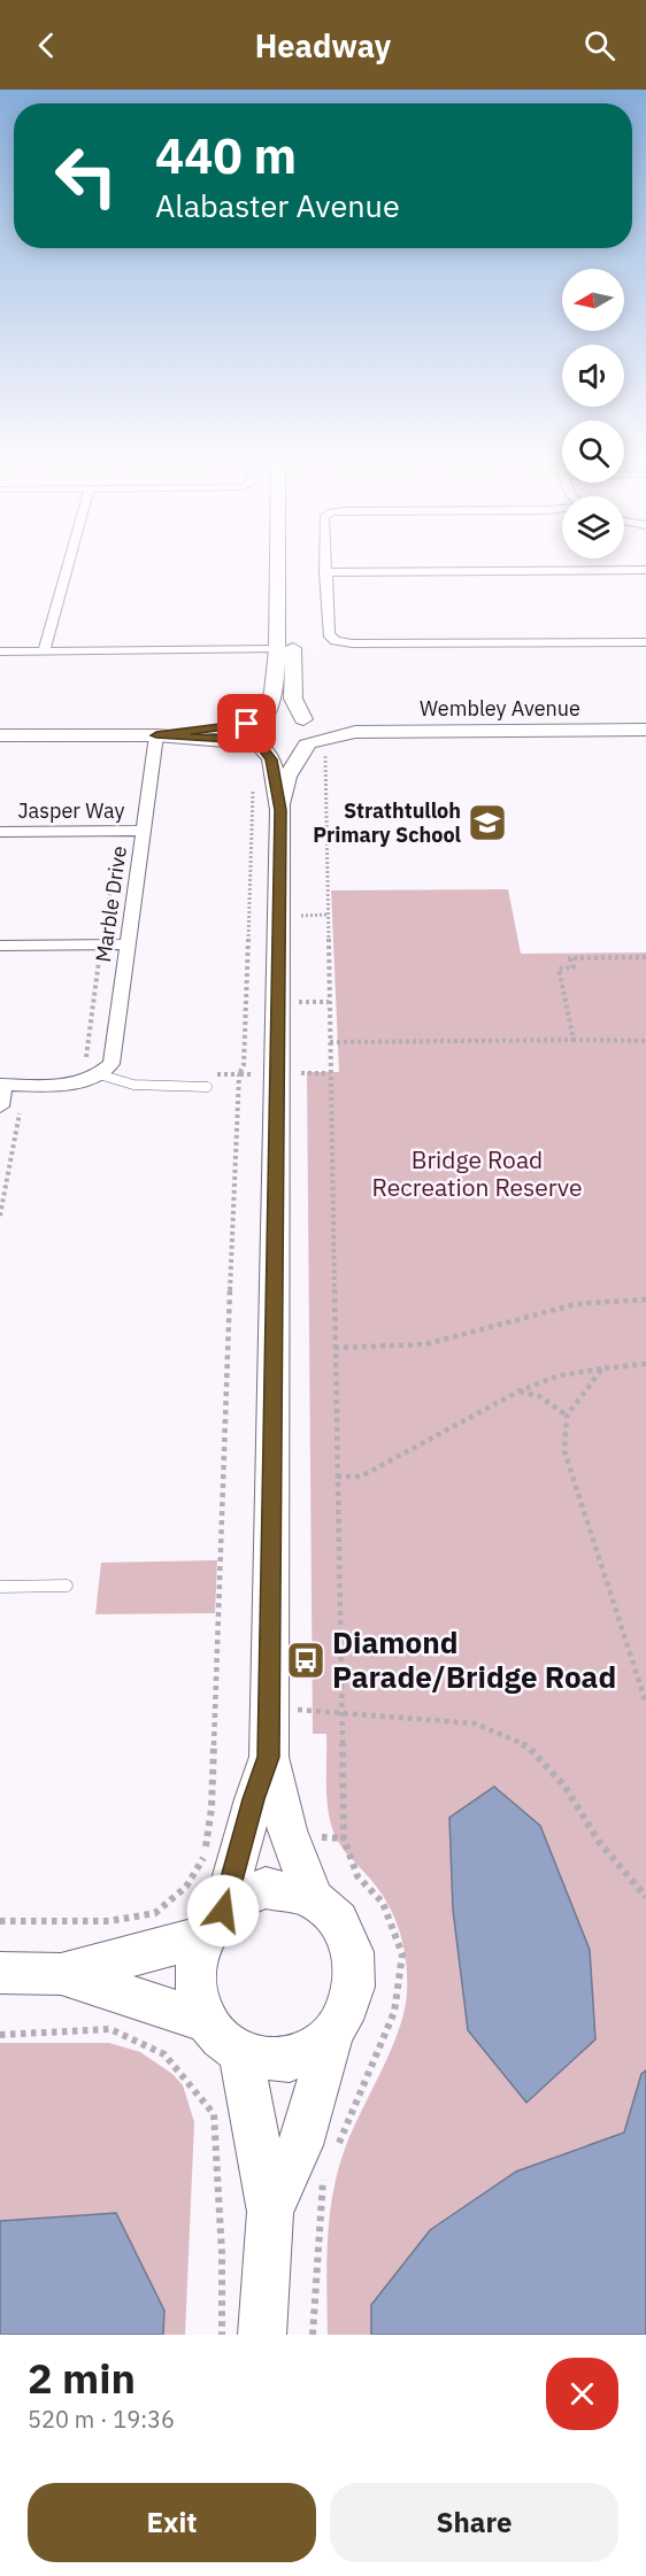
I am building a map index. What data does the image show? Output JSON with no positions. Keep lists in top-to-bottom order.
{
  "streets": {
    "street": ["Wembley Avenue", "Jasper Way", "Marble Drive"]
  },
  "crossings": [
    ["Wembley Avenue", "Marble Drive"],
    ["Jasper Way", "Marble Drive"]
  ],
  "parks": ["Bridge Road Recreation Reserve"],
  "places": {
    "school or university": ["Strathtulloh Primary School"],
    "bus stop": ["Diamond Parade/Bridge Road"]
  },
  "north": "left",
  "page": {
    "header": "Headway",
    "turn": ["440 m", "Alabaster Avenue"],
    "heading": ["2 min", "520 m · 19:36"],
    "buttons": ["Exit", "Share"]
  }
}
